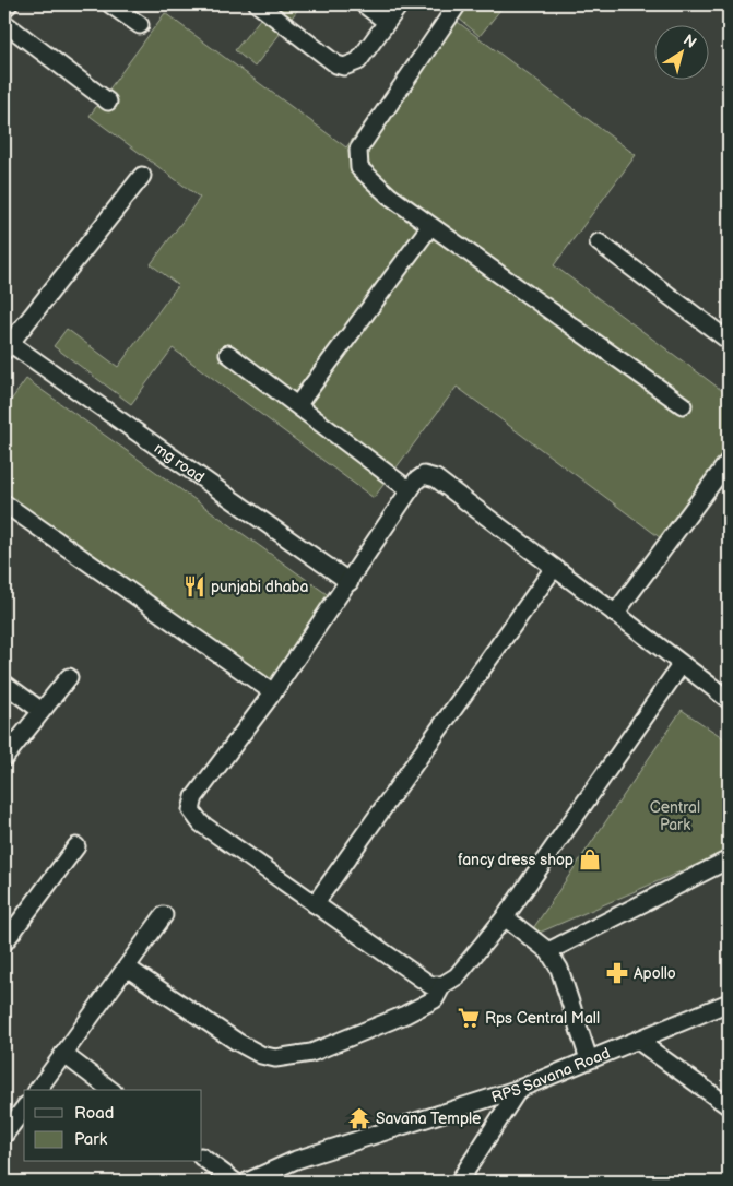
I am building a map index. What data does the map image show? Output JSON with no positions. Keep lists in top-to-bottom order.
{
  "streets": {
    "street": ["mg road", "RPS Savana Road"]
  },
  "parks": ["Central Park"],
  "places": {
    "restaurant": ["punjabi dhaba"],
    "shop": ["fancy dress shop"],
    "pharmacy": ["Apollo"],
    "supermarket": ["Rps Central Mall"],
    "temple": ["Savana Temple"]
  },
  "legend": ["Road", "Park"],
  "north": "top right"
}
